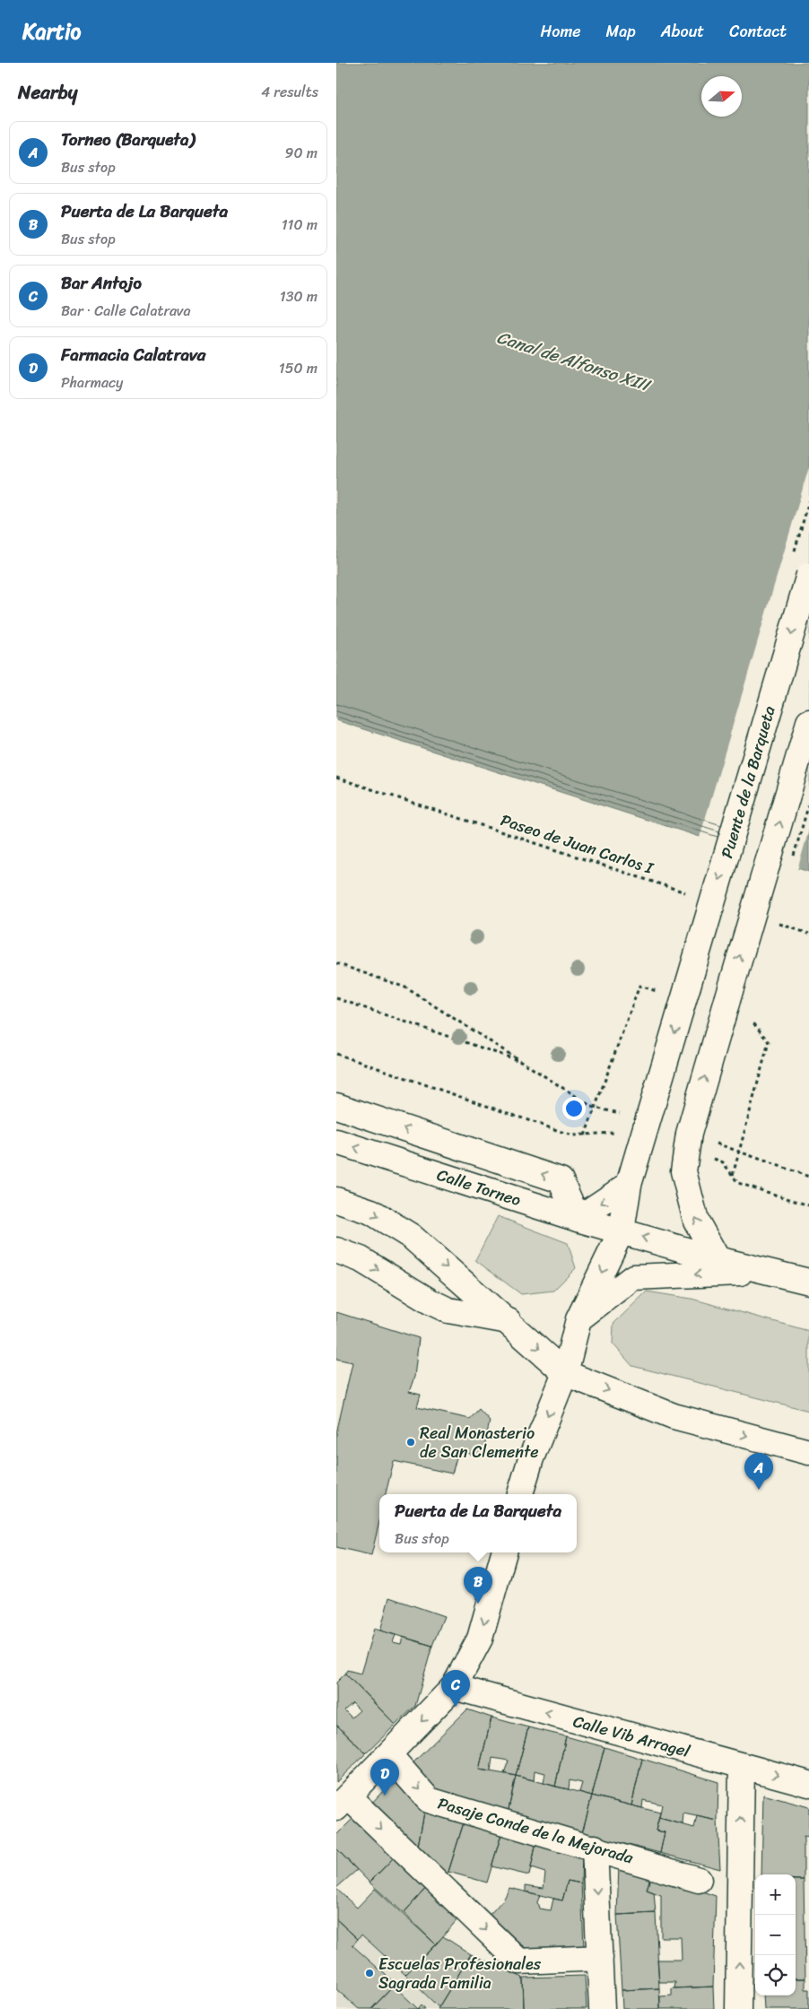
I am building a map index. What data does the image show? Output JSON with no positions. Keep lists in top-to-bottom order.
{
  "streets": {
    "main road": [
      "Puente de la Barqueta",
      "Calle Torneo",
      "Calle Vib Arragel",
      "Pasaje Conde de la Mejorada"
    ],
    "path": ["Paseo de Juan Carlos I"]
  },
  "crossings": [
    ["Puente de la Barqueta", "Calle Torneo"]
  ],
  "water": ["Canal de Alfonso XIII"],
  "places": ["Real Monasterio de San Clemente", "Escuelas Profesionales Sagrada Familia"],
  "north": "right",
  "page": {
    "header": "Kartio",
    "nav": [
      "Home",
      "Map",
      "About",
      "Contact"
    ],
    "heading": ["Nearby", "4 results"],
    "list": [
      {
        "mark": "A",
        "name": "Torneo (Barqueta)",
        "note": "Bus stop",
        "value": "90 m"
      },
      {
        "mark": "B",
        "name": "Puerta de La Barqueta",
        "note": "Bus stop",
        "value": "110 m"
      },
      {
        "mark": "C",
        "name": "Bar Antojo",
        "note": "Bar · Calle Calatrava",
        "value": "130 m"
      },
      {
        "mark": "D",
        "name": "Farmacia Calatrava",
        "note": "Pharmacy",
        "value": "150 m"
      }
    ],
    "pins": [
      "A",
      "B",
      "C",
      "D"
    ],
    "popup": ["Puerta de La Barqueta", "Bus stop"],
    "map_buttons": ["+", "−"]
  }
}
